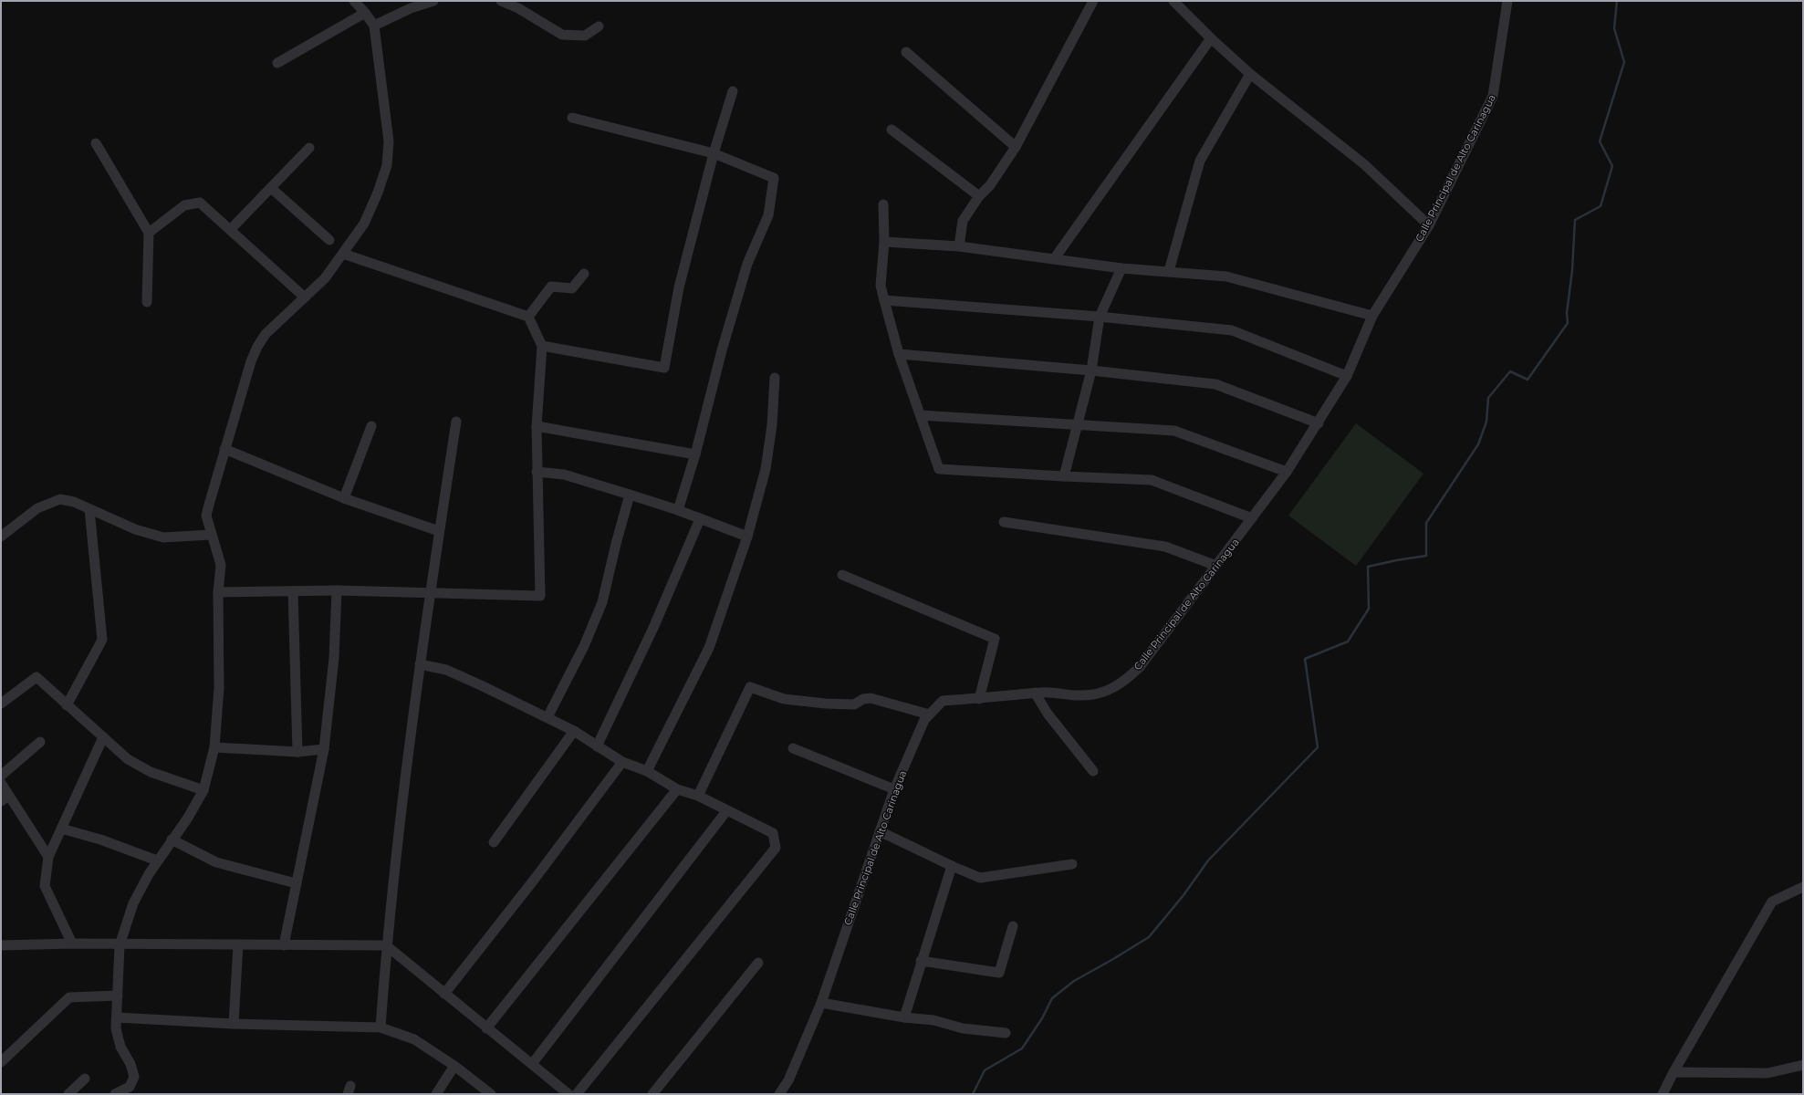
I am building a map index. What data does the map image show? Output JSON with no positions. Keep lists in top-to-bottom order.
{
  "streets": {
    "street": ["Calle Principal de Alto Carinagua"]
  }
}
